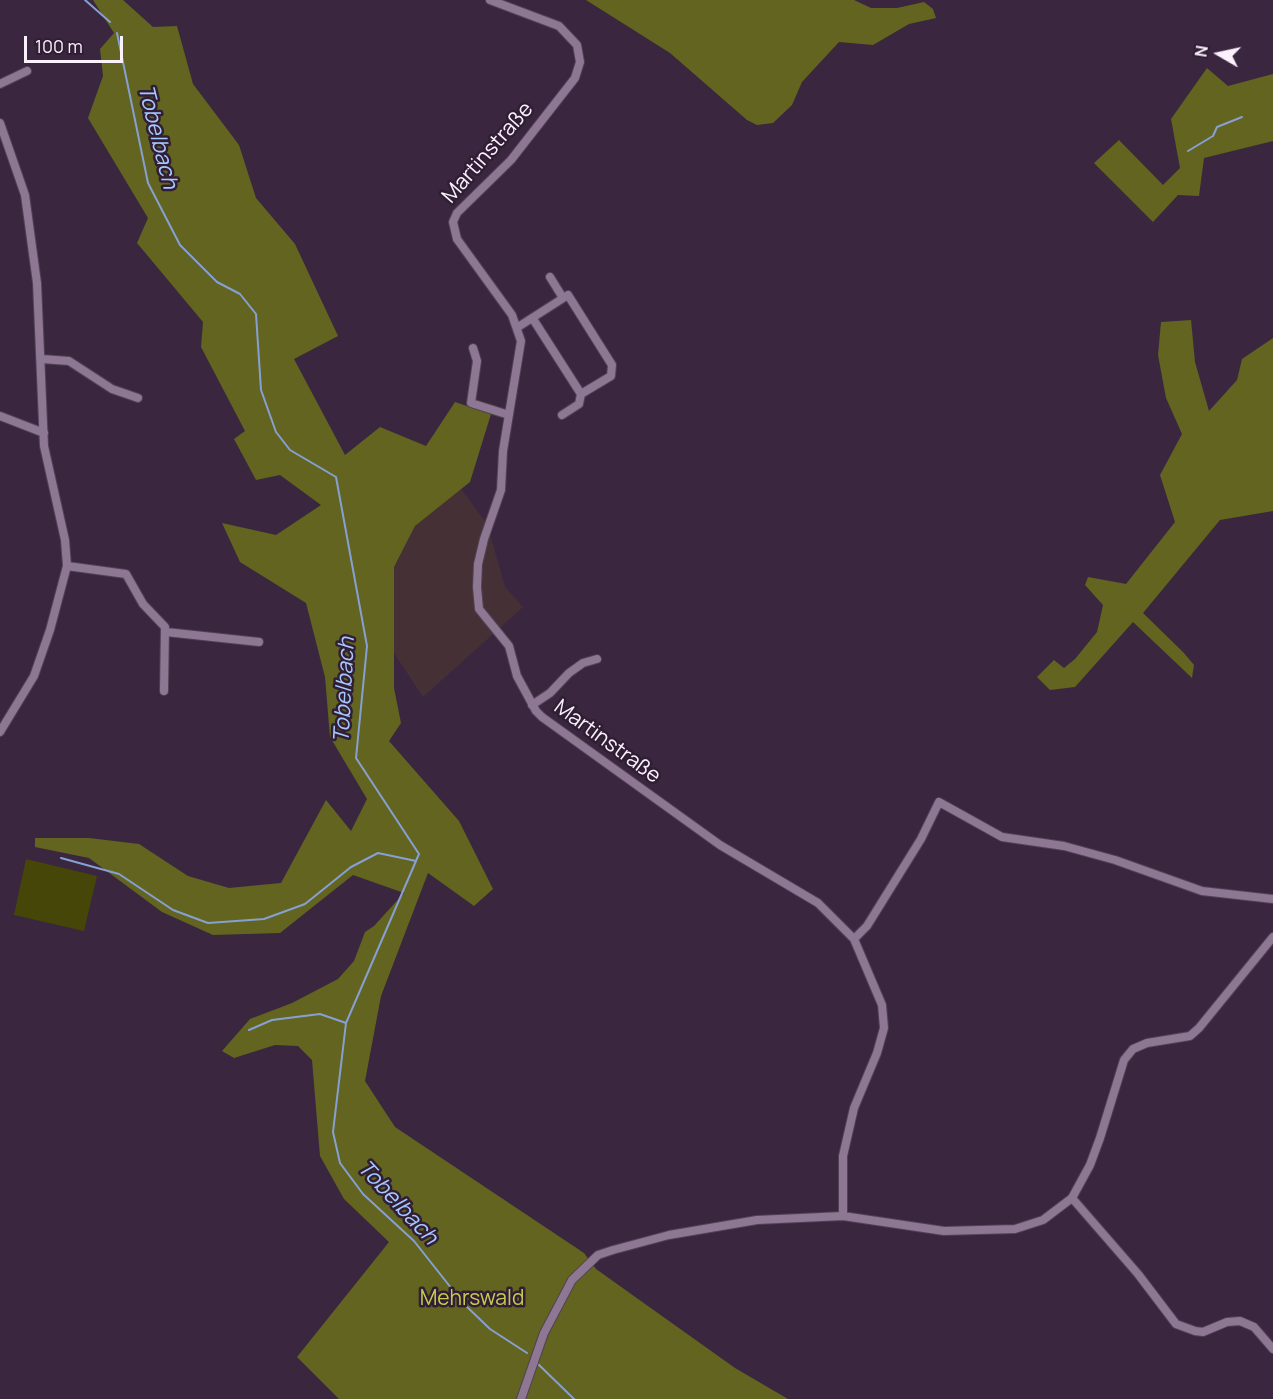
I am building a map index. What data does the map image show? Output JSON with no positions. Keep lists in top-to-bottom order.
{
  "streets": {
    "street": ["Martinstraße"]
  },
  "water": ["Tobelbach"],
  "parks": ["Mehrswald"],
  "scale_bar": "100 m",
  "north": "left"
}
